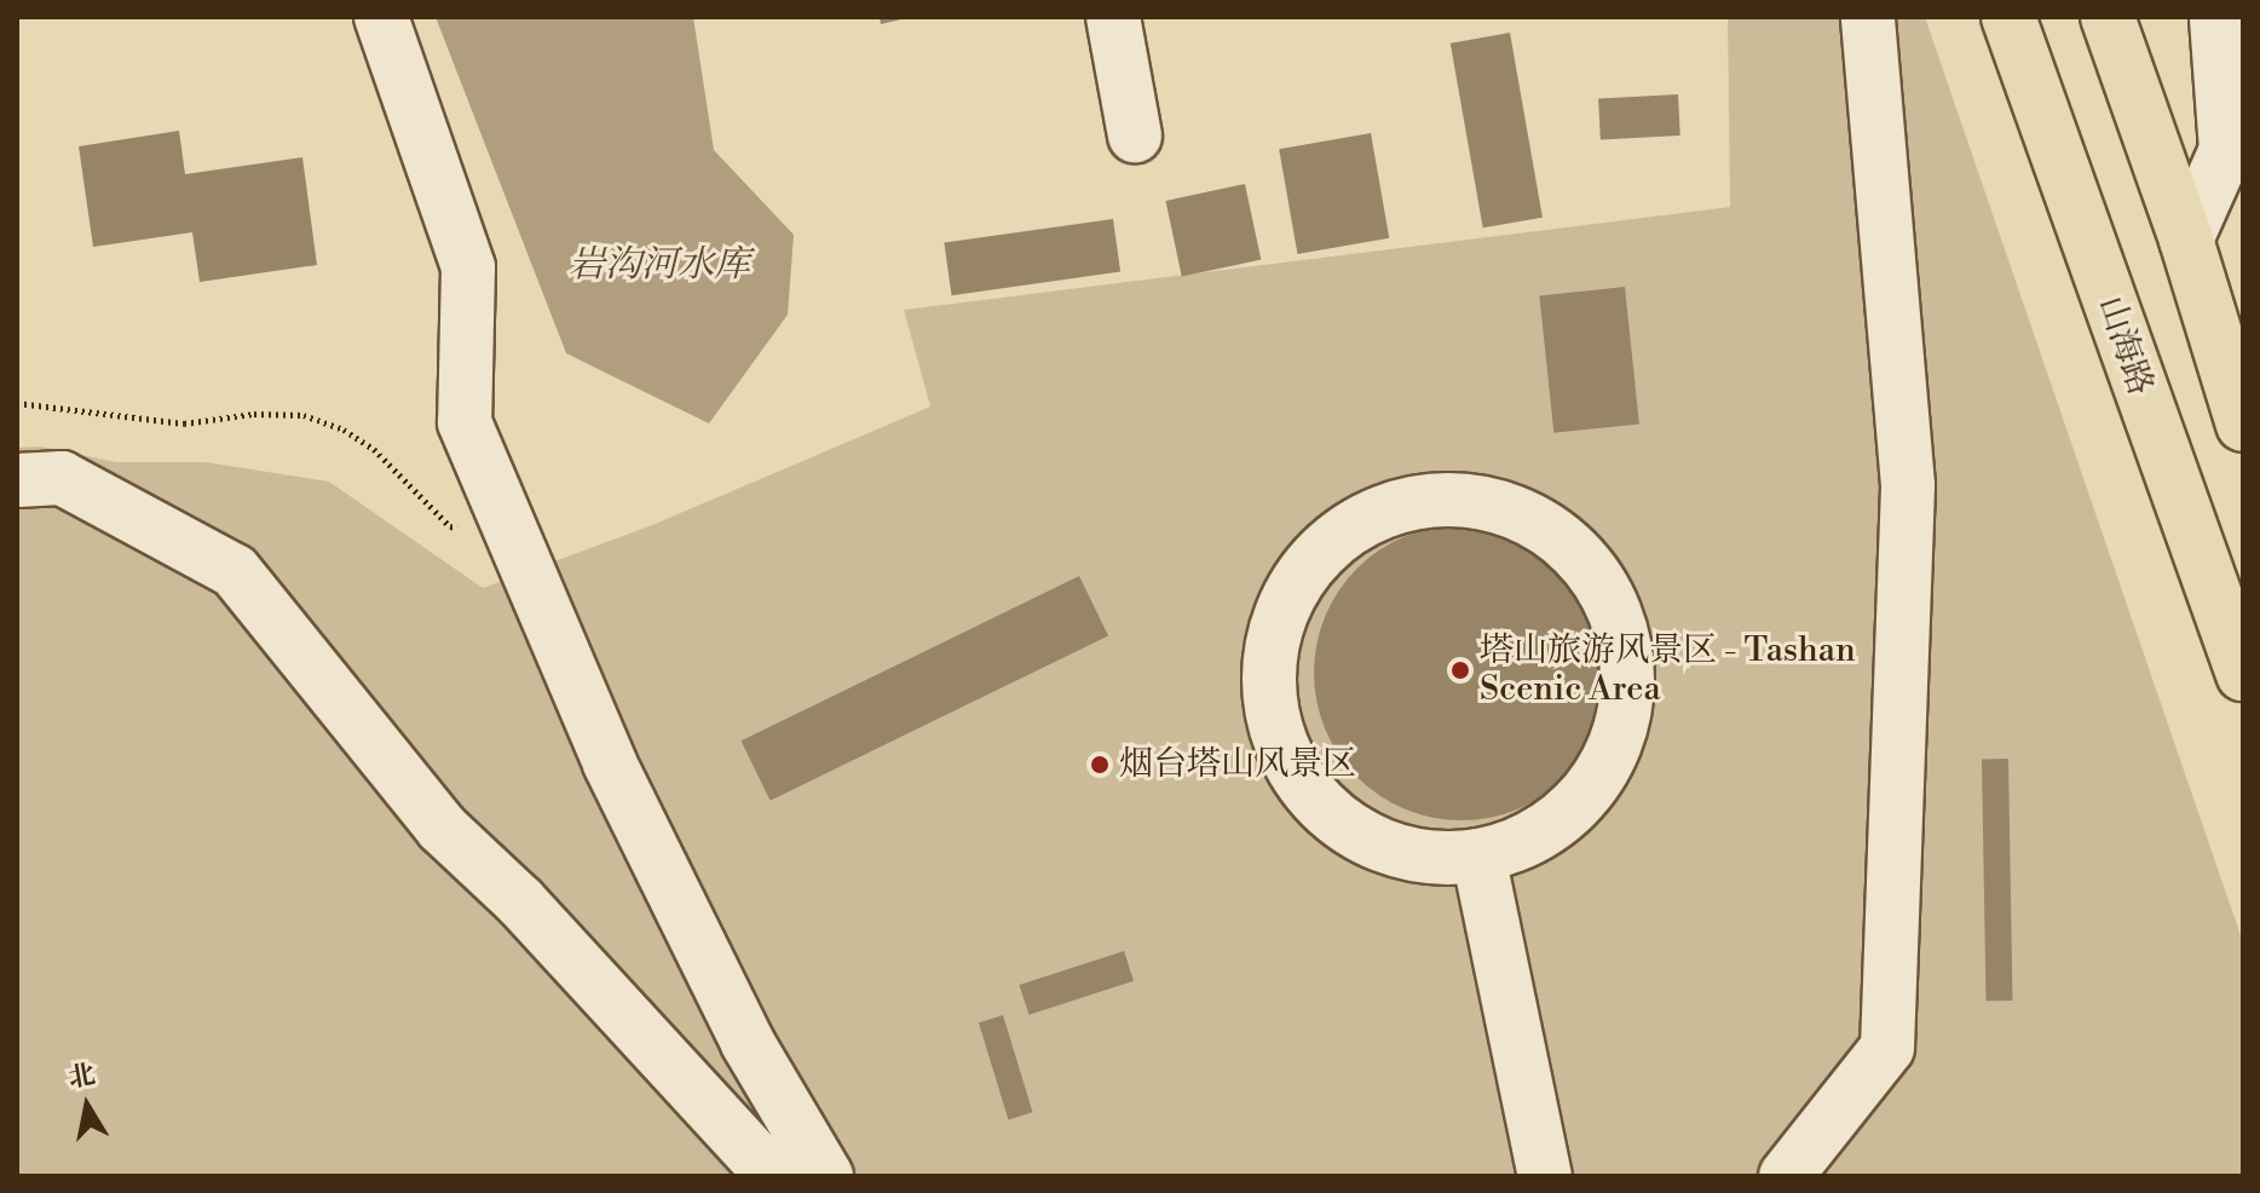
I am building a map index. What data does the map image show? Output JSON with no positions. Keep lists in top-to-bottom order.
{
  "streets": {
    "main road": ["山海路"]
  },
  "water": ["岩沟河水库"],
  "places": ["塔山旅游风景区 - Tashan Scenic Area", "烟台塔山风景区"],
  "north": "top"
}
